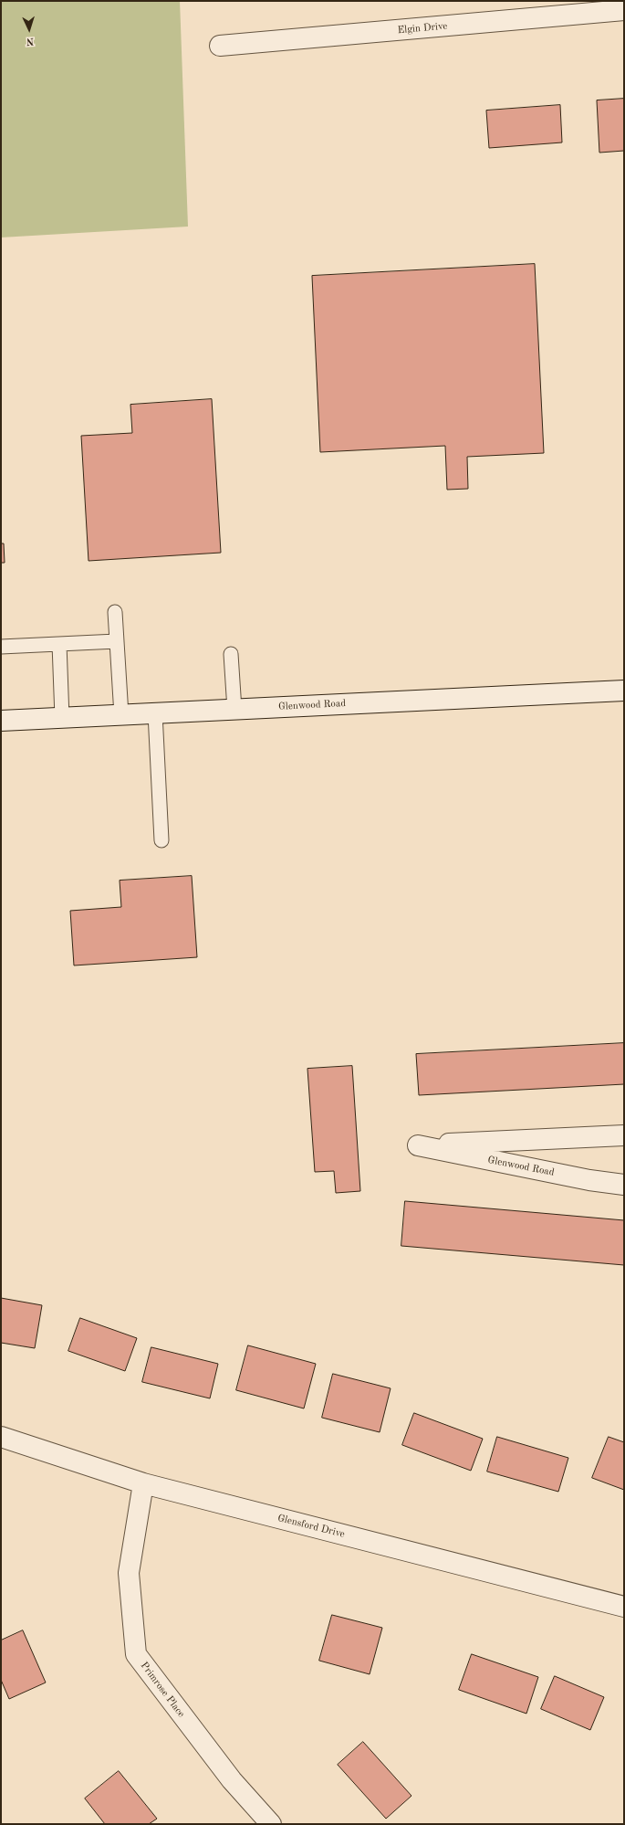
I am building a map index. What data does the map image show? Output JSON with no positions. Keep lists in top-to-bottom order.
{
  "streets": {
    "street": [
      "Elgin Drive",
      "Glenwood Road",
      "Glensford Drive",
      "Primrose Place"
    ]
  },
  "crossings": [
    ["Glensford Drive", "Primrose Place"]
  ],
  "north": "bottom"
}
